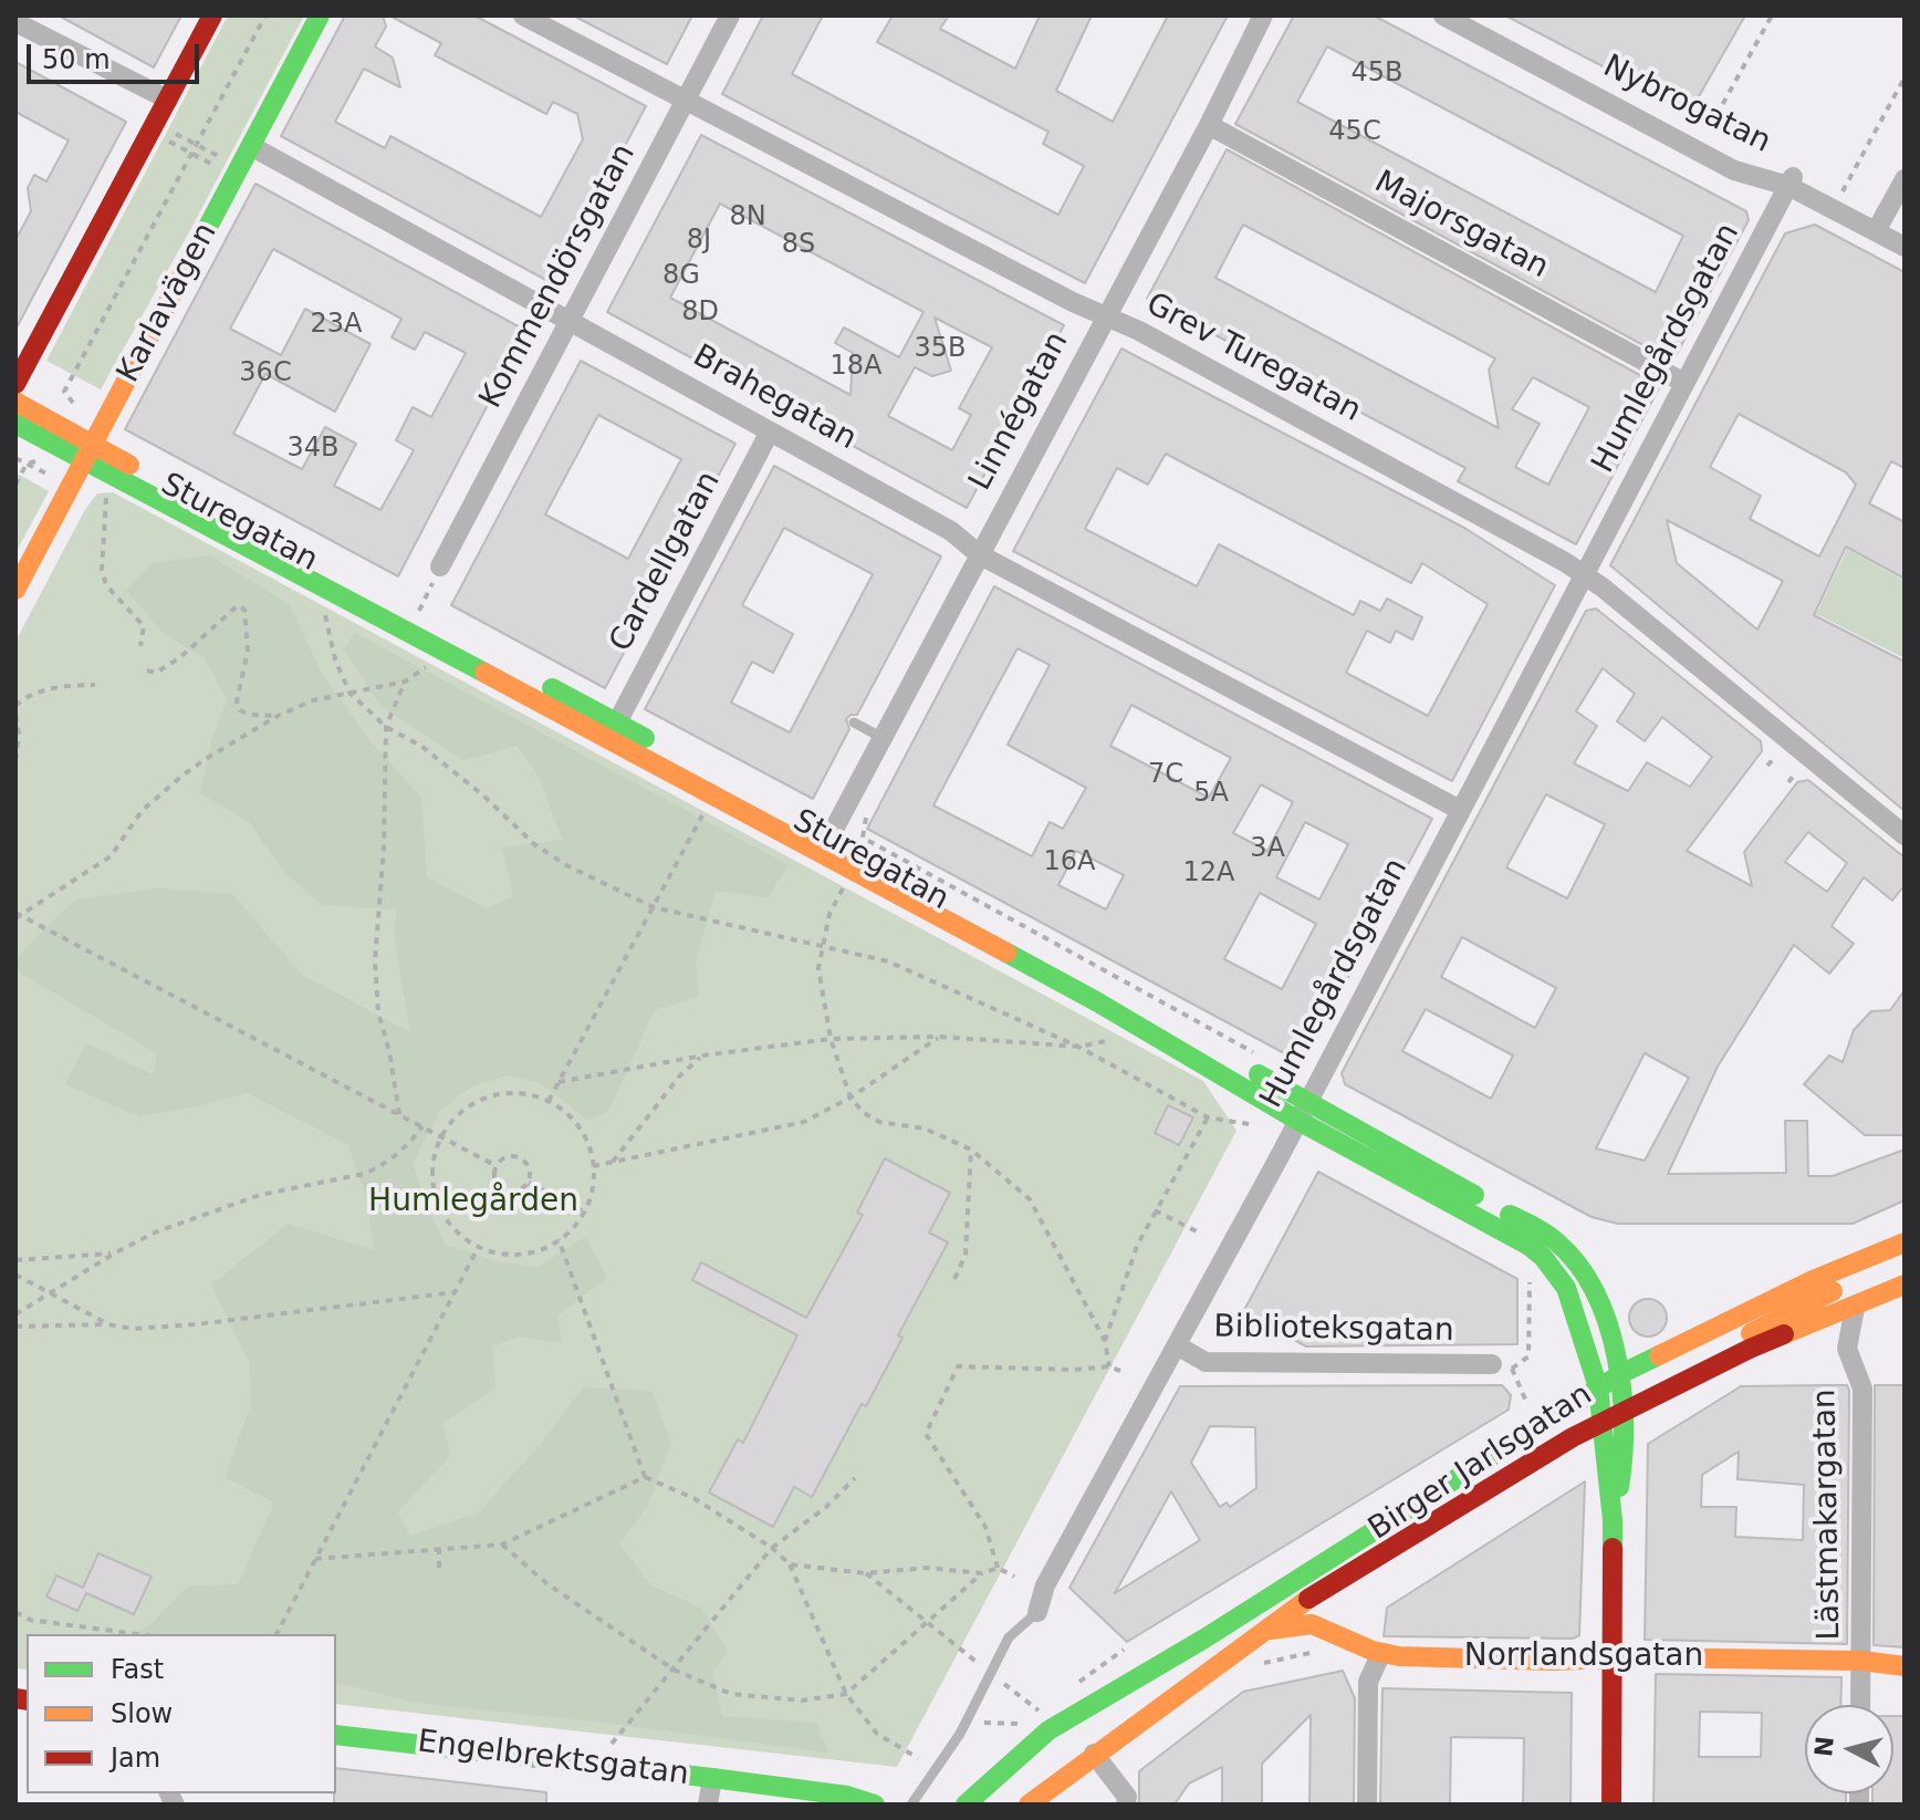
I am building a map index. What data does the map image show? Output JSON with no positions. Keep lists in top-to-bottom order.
{
  "streets": {
    "street": [
      "Nybrogatan",
      "Majorsgatan",
      "Kommendörsgatan",
      "Karlavägen",
      "Humlegårdsgatan",
      "Grev Turegatan",
      "Brahegatan",
      "Linnégatan",
      "Sturegatan",
      "Cardellgatan",
      "Biblioteksgatan",
      "Birger Jarlsgatan",
      "Lästmakargatan",
      "Norrlandsgatan",
      "Engelbrektsgatan"
    ]
  },
  "crossings": [
    ["Nybrogatan", "Humlegårdsgatan"],
    ["Majorsgatan", "Humlegårdsgatan"],
    ["Majorsgatan", "Linnégatan"],
    ["Kommendörsgatan", "Grev Turegatan"],
    ["Kommendörsgatan", "Brahegatan"],
    ["Karlavägen", "Brahegatan"],
    ["Karlavägen", "Sturegatan"],
    ["Humlegårdsgatan", "Grev Turegatan"],
    ["Humlegårdsgatan", "Brahegatan"],
    ["Humlegårdsgatan", "Sturegatan"],
    ["Humlegårdsgatan", "Biblioteksgatan"],
    ["Grev Turegatan", "Linnégatan"],
    ["Brahegatan", "Linnégatan"],
    ["Brahegatan", "Cardellgatan"],
    ["Linnégatan", "Sturegatan"],
    ["Sturegatan", "Cardellgatan"],
    ["Sturegatan", "Birger Jarlsgatan"],
    ["Birger Jarlsgatan", "Lästmakargatan"],
    ["Birger Jarlsgatan", "Norrlandsgatan"],
    ["Lästmakargatan", "Norrlandsgatan"]
  ],
  "parks": ["Humlegården"],
  "house_numbers": [
    "45B",
    "45C",
    "8N",
    "8J",
    "8S",
    "8G",
    "8D",
    "23A",
    "35B",
    "18A",
    "36C",
    "34B",
    "7C",
    "5A",
    "3A",
    "16A",
    "12A"
  ],
  "legend": ["Fast", "Slow", "Jam"],
  "scale_bar": "50 m",
  "north": "left"
}
